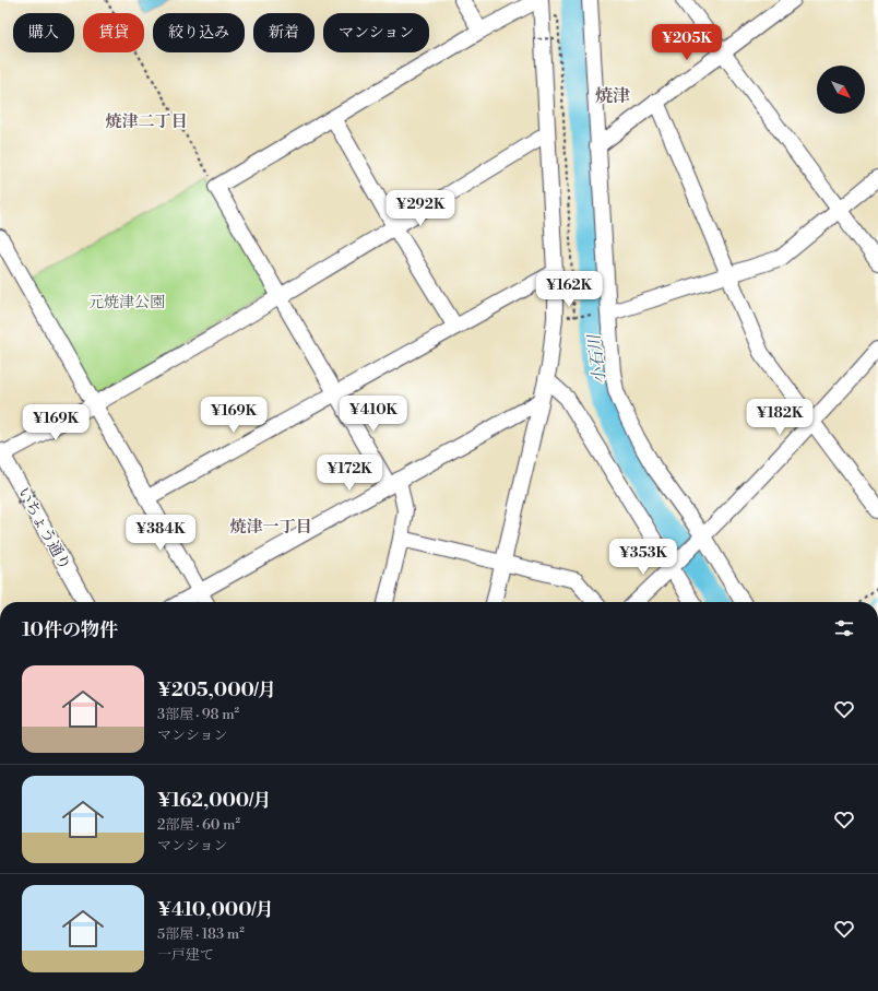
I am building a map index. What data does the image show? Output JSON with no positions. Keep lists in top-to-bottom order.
{
  "streets": {
    "street": ["いちょう通り"]
  },
  "districts": ["焼津", "焼津二丁目", "焼津一丁目"],
  "water": ["小石川"],
  "parks": ["元焼津公園"],
  "north": "bottom right",
  "page": {
    "chip": [
      "購入",
      "賃貸",
      "絞り込み",
      "新着",
      "マンション"
    ],
    "price": [
      "¥205K",
      "¥292K",
      "¥162K",
      "¥410K",
      "¥169K",
      "¥182K",
      "¥169K",
      "¥172K",
      "¥384K",
      "¥353K"
    ],
    "heading": "10件の物件",
    "list": [
      {
        "name": "¥205,000/月",
        "note": "3部屋 · 98 m² · マンション"
      },
      {
        "name": "¥162,000/月",
        "note": "2部屋 · 60 m² · マンション"
      },
      {
        "name": "¥410,000/月",
        "note": "5部屋 · 183 m² · 一戸建て"
      }
    ]
  }
}
